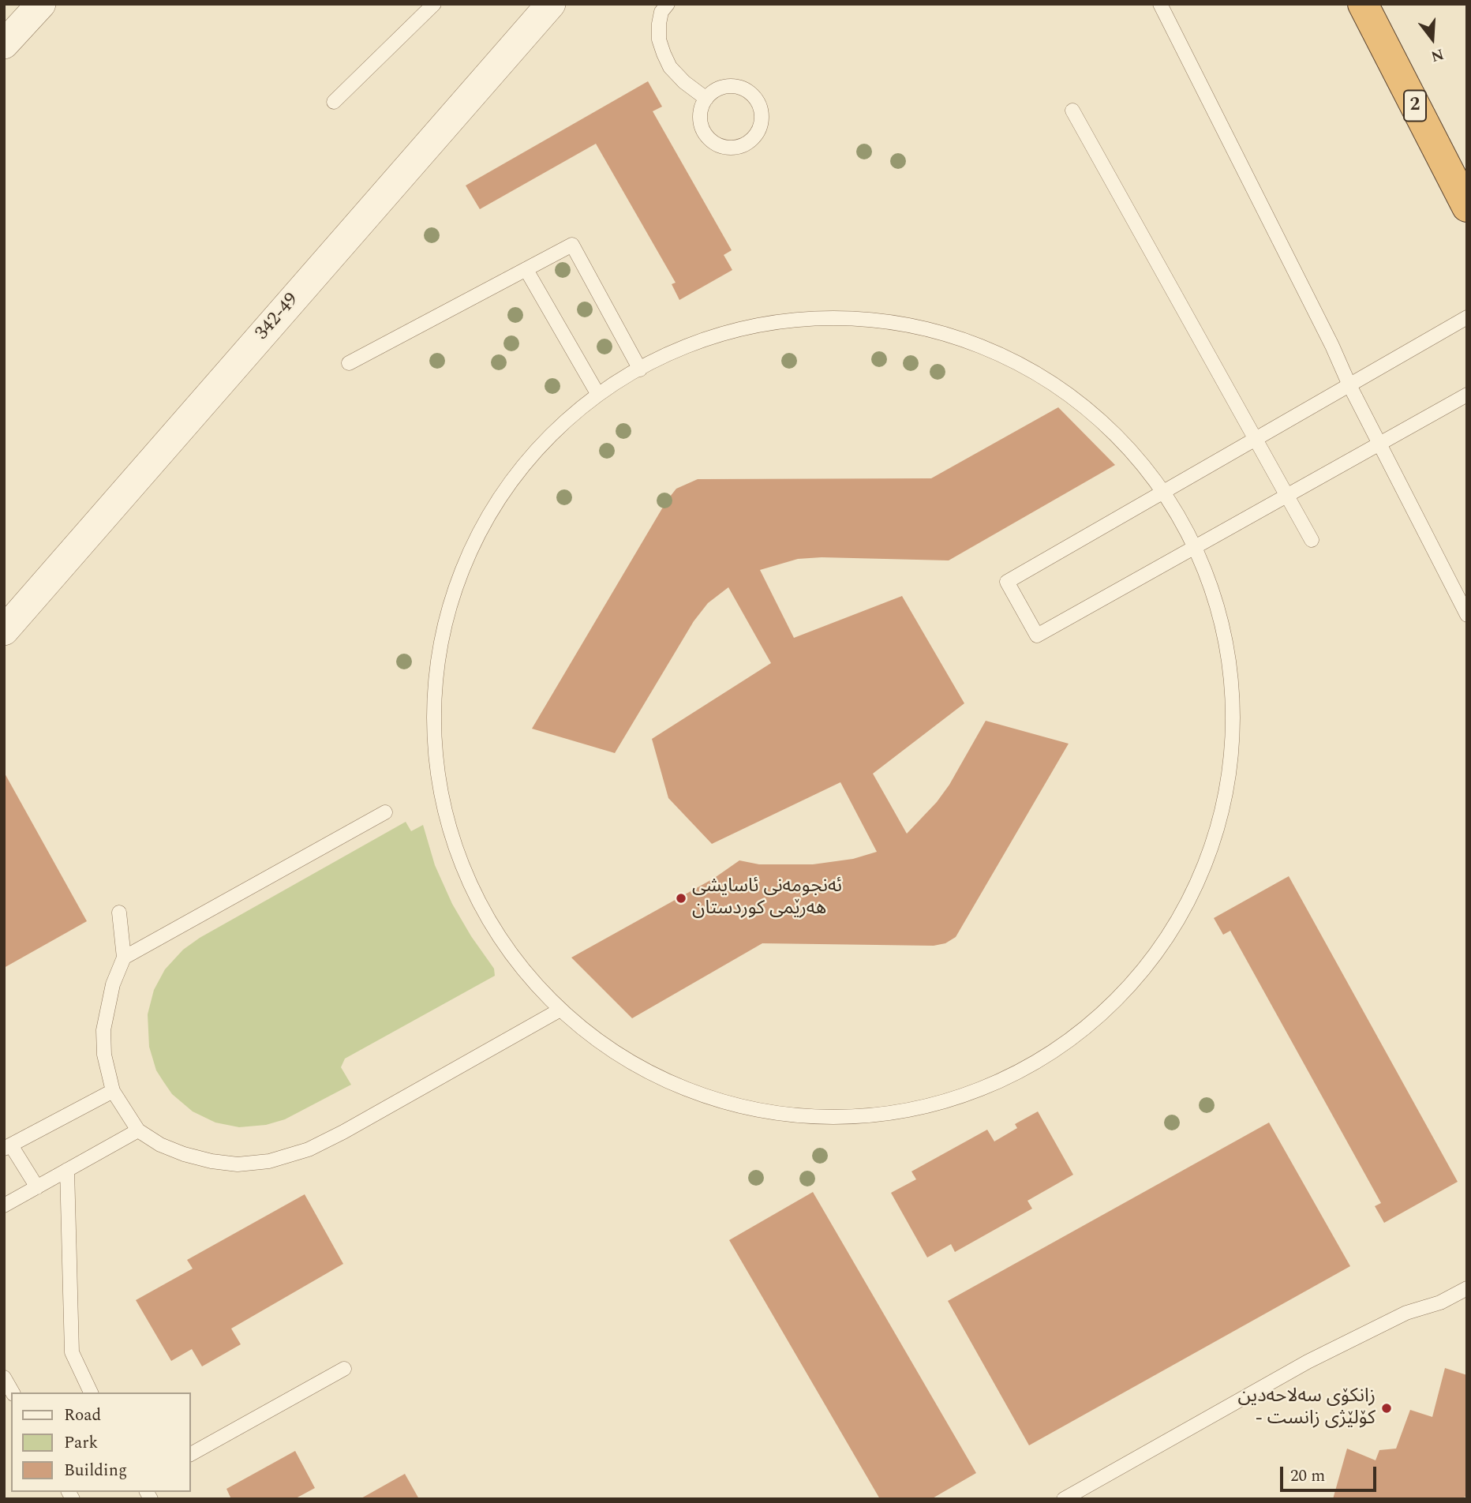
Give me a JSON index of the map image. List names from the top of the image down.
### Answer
{
  "streets": {
    "highway": ["2"],
    "street": ["342-49"]
  },
  "places": ["ئەنجومەنی ئاسایشی هەرێمی کوردستان", "زانکۆی سەلاحەدین - کۆلێژی زانست"],
  "legend": ["Road", "Park", "Building"],
  "scale_bar": "20 m",
  "north": "bottom"
}
